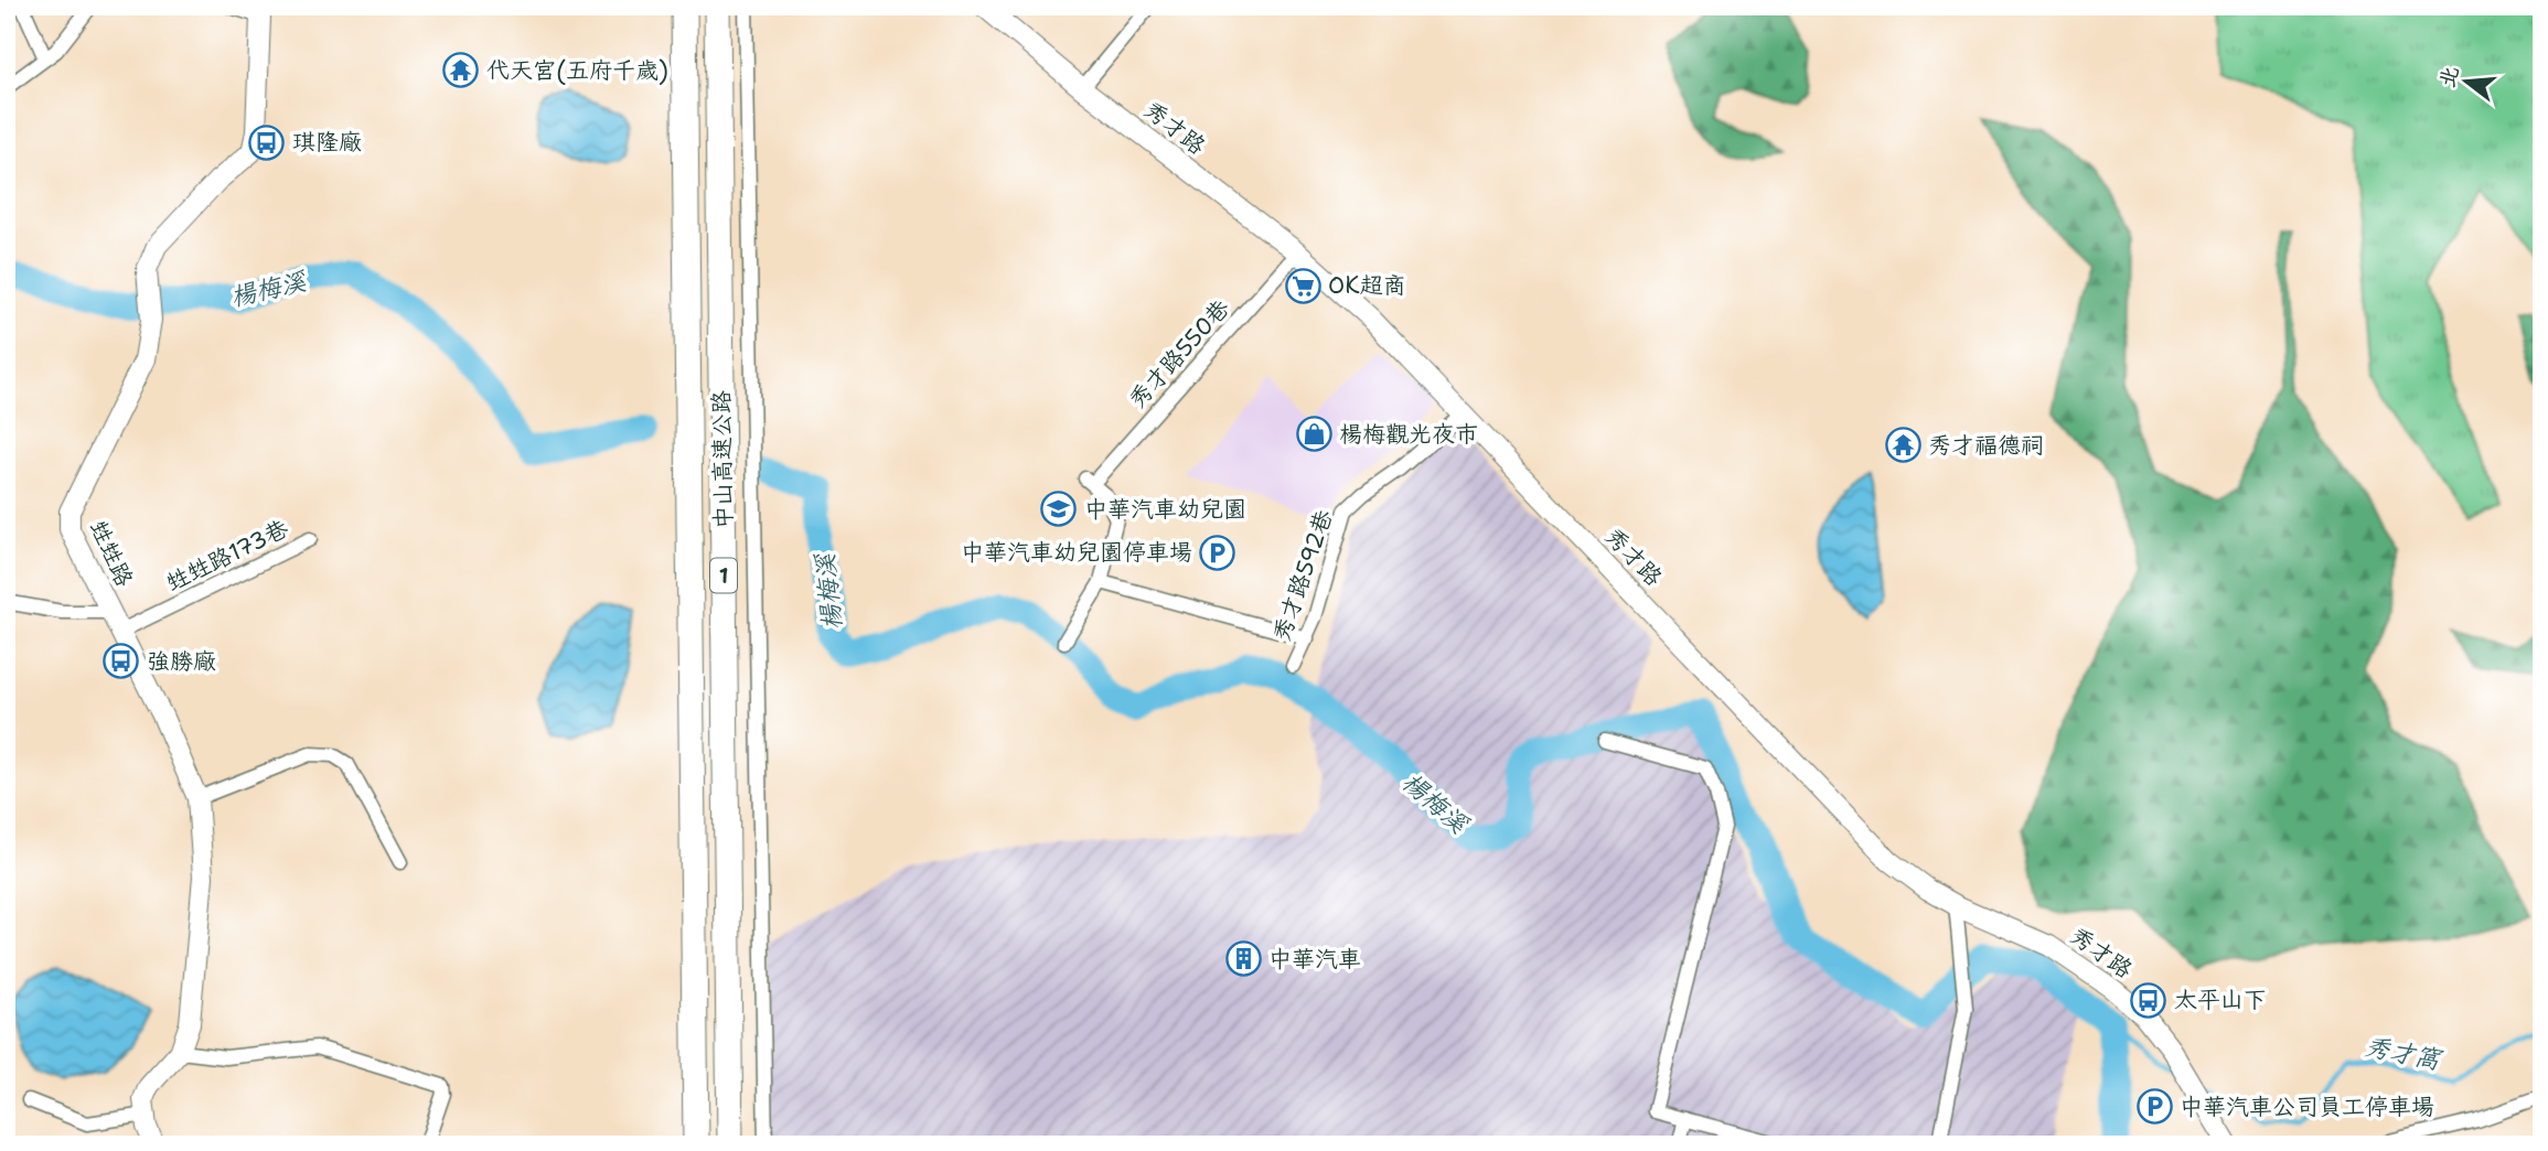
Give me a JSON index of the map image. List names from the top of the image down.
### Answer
{
  "streets": {
    "highway": ["中山高速公路", "1"],
    "main road": ["秀才路", "甡甡路"],
    "street": ["秀才路550巷", "甡甡路173巷", "秀才路592巷"]
  },
  "crossings": [
    ["秀才路", "秀才路550巷"],
    ["秀才路", "秀才路592巷"],
    ["甡甡路", "甡甡路173巷"]
  ],
  "water": ["楊梅溪", "秀才窩"],
  "places": {
    "temple": ["代天宮(五府千歲)", "秀才福德祠"],
    "bus stop": ["琪隆廠", "強勝廠", "太平山下"],
    "supermarket": ["OK超商"],
    "shop": ["楊梅觀光夜市"],
    "school or university": ["中華汽車幼兒園"],
    "parking": ["中華汽車幼兒園停車場", "中華汽車公司員工停車場"],
    "building": ["中華汽車"]
  },
  "north": "left"
}
